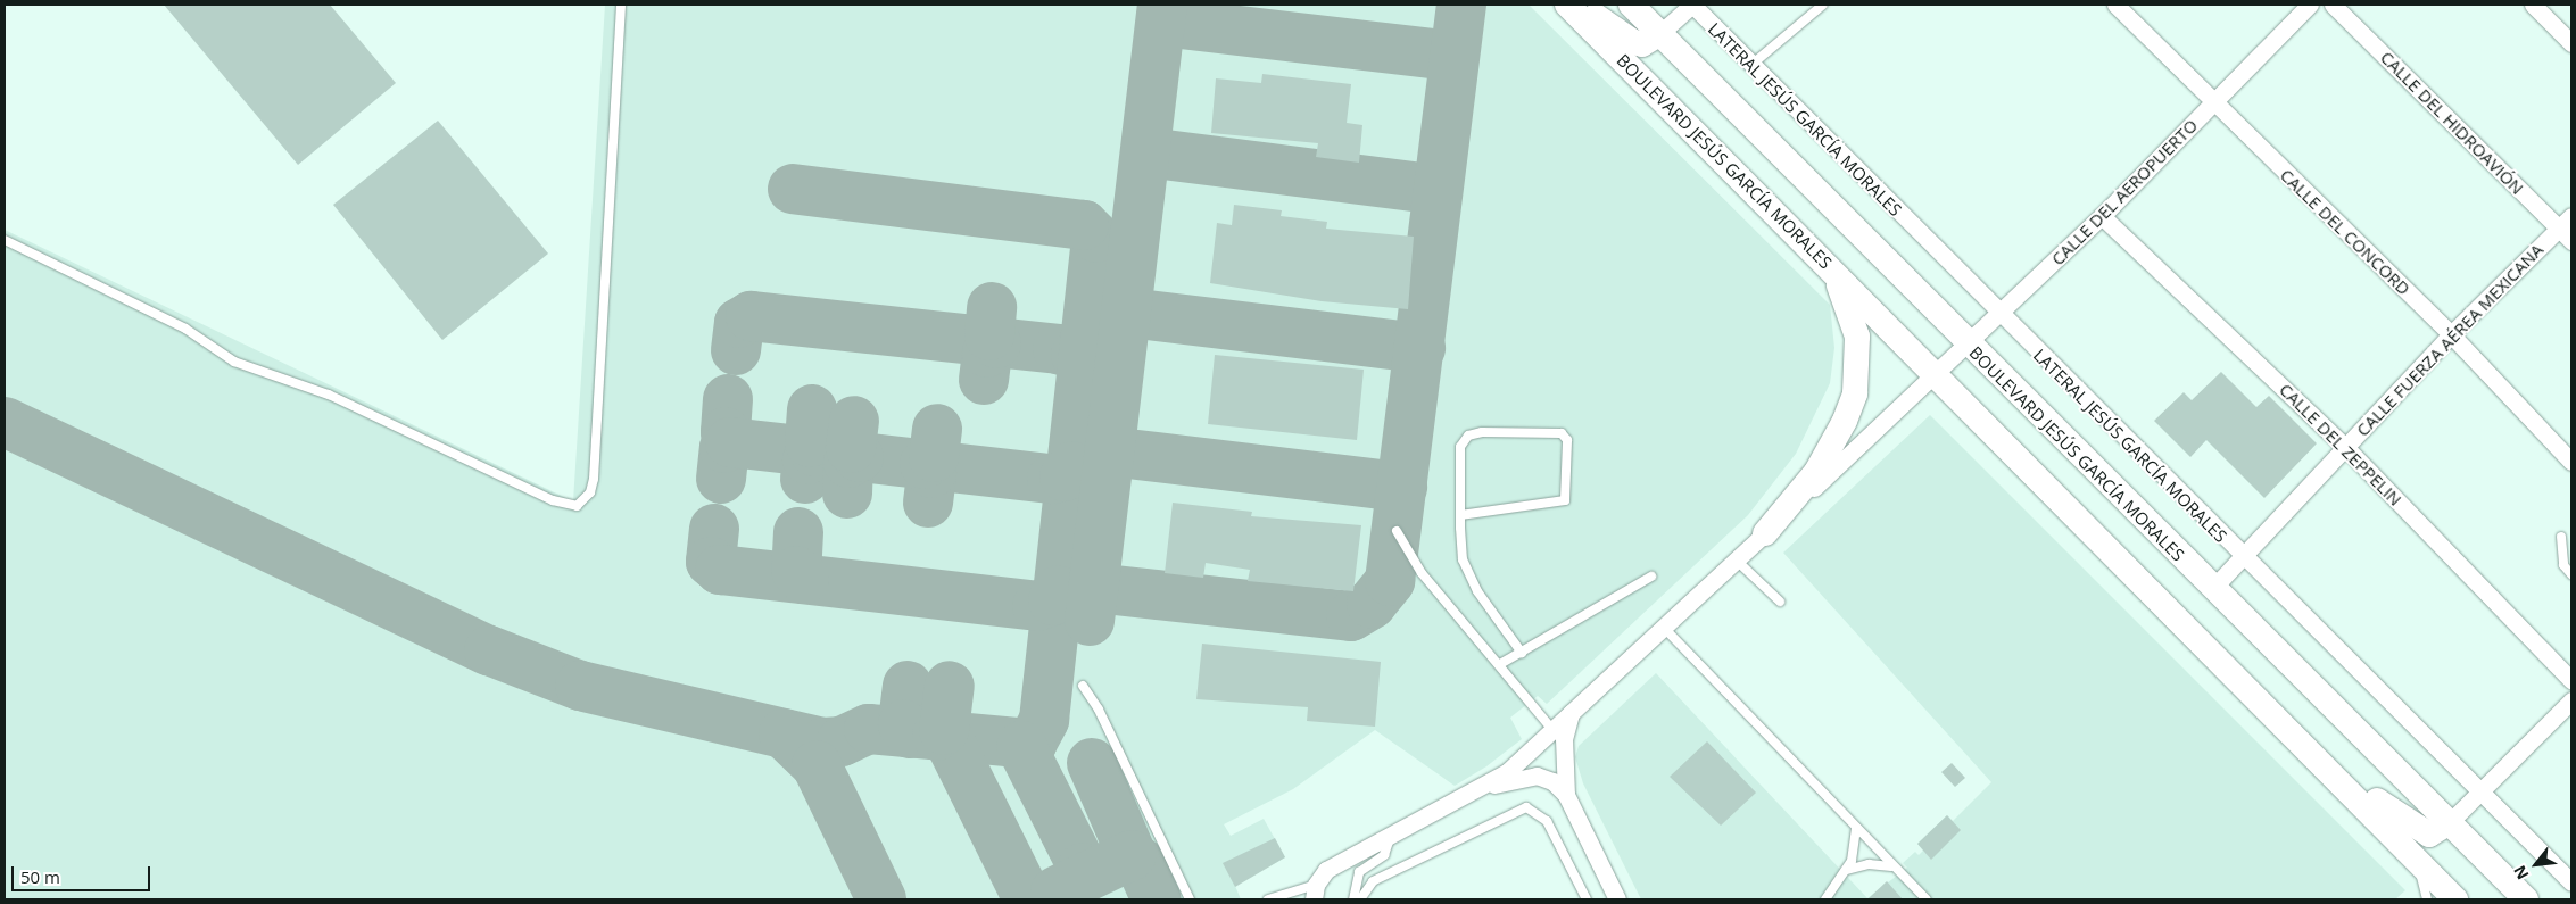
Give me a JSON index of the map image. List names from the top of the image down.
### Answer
{
  "streets": {
    "main road": ["BOULEVARD JESÚS GARCÍA MORALES"],
    "street": [
      "LATERAL JESÚS GARCÍA MORALES",
      "CALLE DEL HIDROAVIÓN",
      "CALLE DEL AEROPUERTO",
      "CALLE DEL CONCORD",
      "CALLE FUERZA AÉREA MEXICANA",
      "CALLE DEL ZEPPELIN"
    ]
  },
  "crossings": [
    ["LATERAL JESÚS GARCÍA MORALES", "CALLE DEL AEROPUERTO"],
    ["LATERAL JESÚS GARCÍA MORALES", "CALLE FUERZA AÉREA MEXICANA"],
    ["CALLE DEL HIDROAVIÓN", "CALLE FUERZA AÉREA MEXICANA"],
    ["BOULEVARD JESÚS GARCÍA MORALES", "CALLE DEL AEROPUERTO"],
    ["BOULEVARD JESÚS GARCÍA MORALES", "CALLE FUERZA AÉREA MEXICANA"],
    ["CALLE DEL AEROPUERTO", "CALLE DEL CONCORD"],
    ["CALLE DEL AEROPUERTO", "CALLE DEL ZEPPELIN"],
    ["CALLE DEL CONCORD", "CALLE FUERZA AÉREA MEXICANA"],
    ["CALLE FUERZA AÉREA MEXICANA", "CALLE DEL ZEPPELIN"]
  ],
  "scale_bar": "50 m",
  "north": "bottom left"
}
